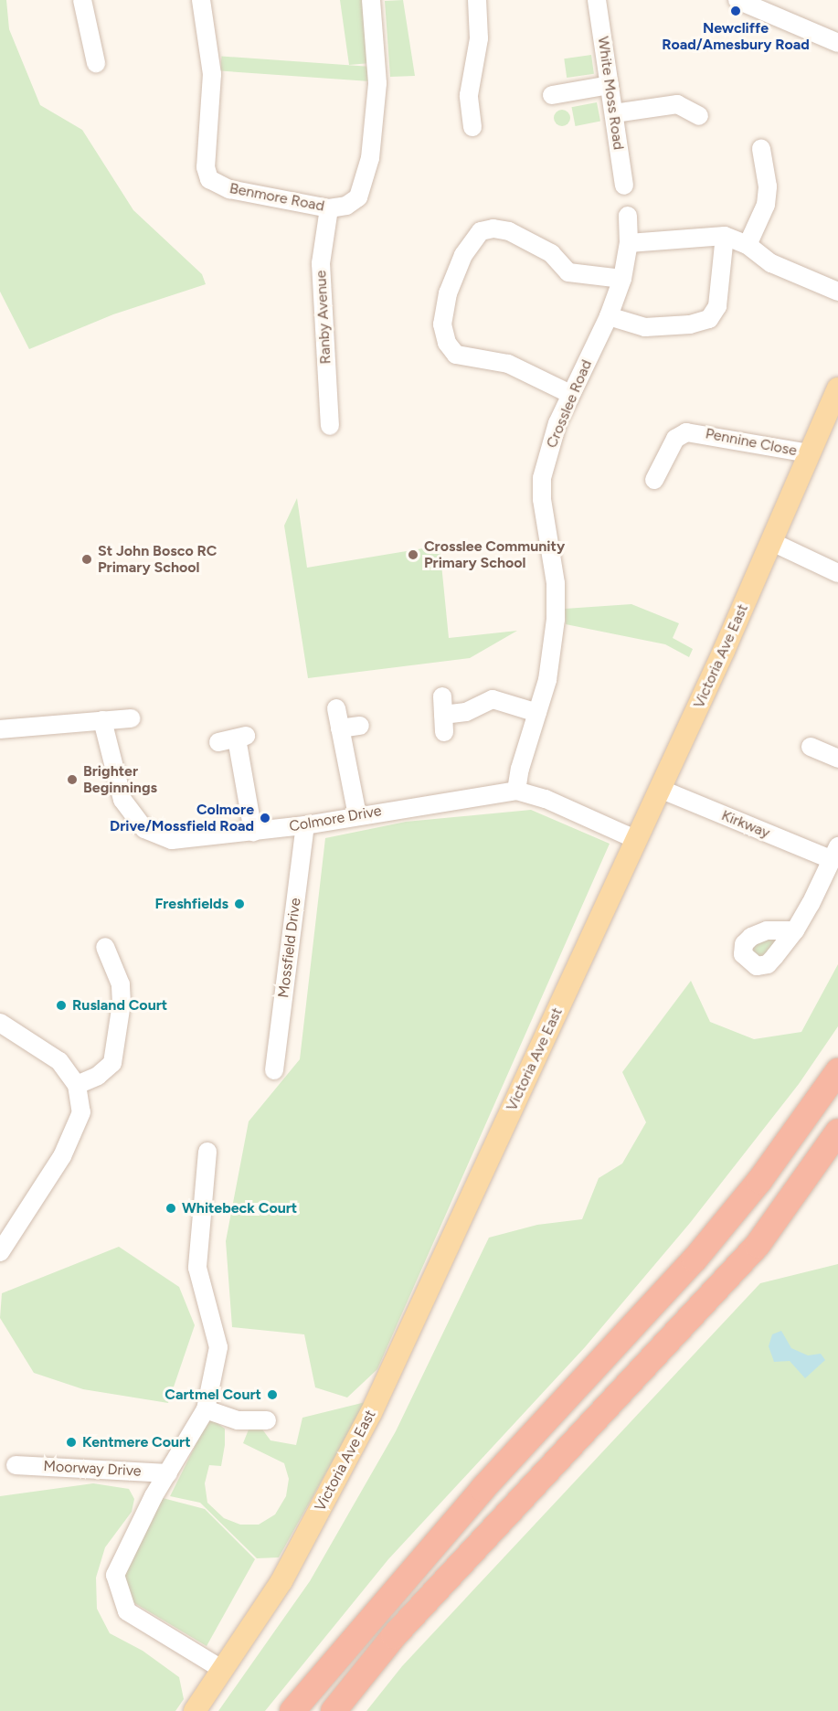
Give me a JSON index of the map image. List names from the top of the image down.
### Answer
{
  "streets": {
    "main road": ["Victoria Ave East"],
    "street": [
      "White Moss Road",
      "Benmore Road",
      "Ranby Avenue",
      "Crosslee Road",
      "Pennine Close",
      "Colmore Drive",
      "Kirkway",
      "Mossfield Drive",
      "Moorway Drive"
    ]
  },
  "crossings": [
    ["Benmore Road", "Ranby Avenue"],
    ["Crosslee Road", "Colmore Drive"],
    ["Pennine Close", "Victoria Ave East"],
    ["Victoria Ave East", "Colmore Drive"],
    ["Victoria Ave East", "Kirkway"],
    ["Victoria Ave East", "Moorway Drive"],
    ["Colmore Drive", "Mossfield Drive"]
  ],
  "places": [
    "Newcliffe Road/Amesbury Road",
    "Crosslee Community Primary School",
    "St John Bosco RC Primary School",
    "Brighter Beginnings",
    "Colmore Drive/Mossfield Road",
    "Freshfields",
    "Rusland Court",
    "Whitebeck Court",
    "Cartmel Court",
    "Kentmere Court"
  ]
}
